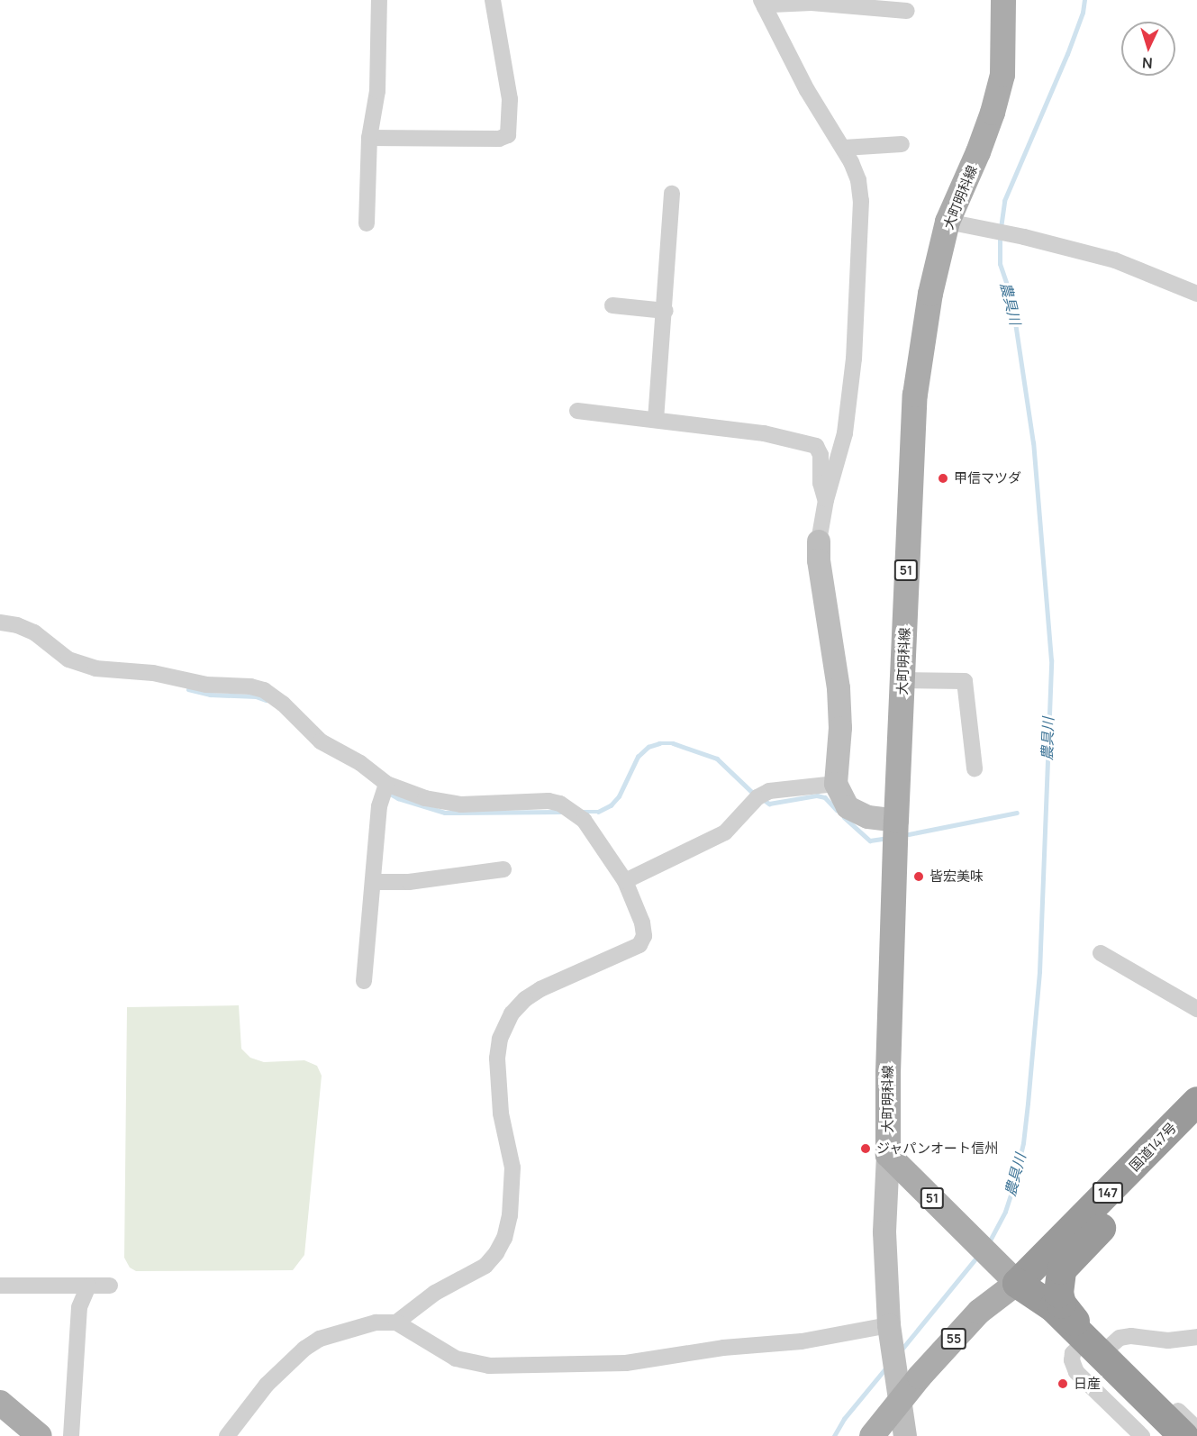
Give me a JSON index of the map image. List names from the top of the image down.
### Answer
{
  "streets": {
    "highway": ["国道147号", "147"],
    "main road": ["大町明科線", "51", "55"]
  },
  "crossings": [
    ["大町明科線", "51"],
    ["51", "国道147号"],
    ["51", "147"],
    ["51", "55"],
    ["国道147号", "147"],
    ["国道147号", "55"],
    ["147", "55"]
  ],
  "water": ["農具川"],
  "places": [
    "甲信マツダ",
    "皆宏美味",
    "ジャパンオート信州",
    "日産"
  ],
  "north": "bottom"
}
